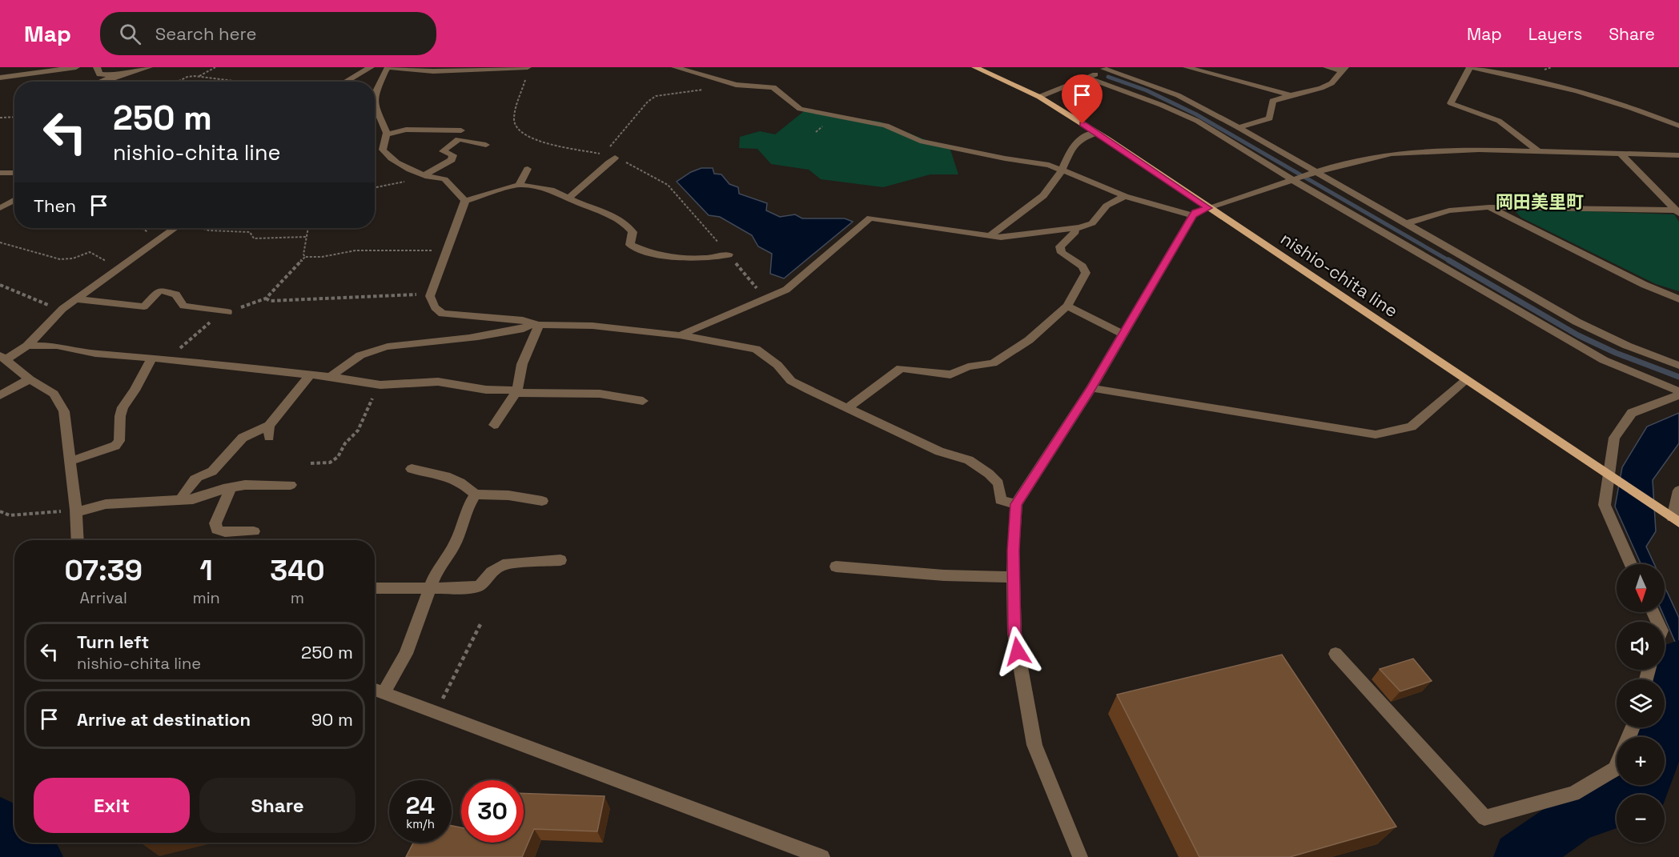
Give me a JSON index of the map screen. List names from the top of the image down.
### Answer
{
  "streets": {
    "main road": ["nishio-chita line"]
  },
  "districts": ["岡田美里町"],
  "north": "bottom",
  "page": {
    "header": "Map",
    "search": "Search here",
    "nav": ["Map", "Layers", "Share"],
    "turn": ["250 m", "nishio-chita line"],
    "then": "Then",
    "eta": [
      "07:39",
      "Arrival",
      "1",
      "min",
      "340",
      "m"
    ],
    "map_buttons": ["+", "−"],
    "list": [
      {
        "name": "Turn left",
        "note": "nishio-chita line",
        "value": "250 m"
      },
      {
        "name": "Arrive at destination",
        "value": "90 m"
      }
    ],
    "buttons": ["Exit", "Share"],
    "speed": "24 km/h",
    "limit": "30"
  }
}
